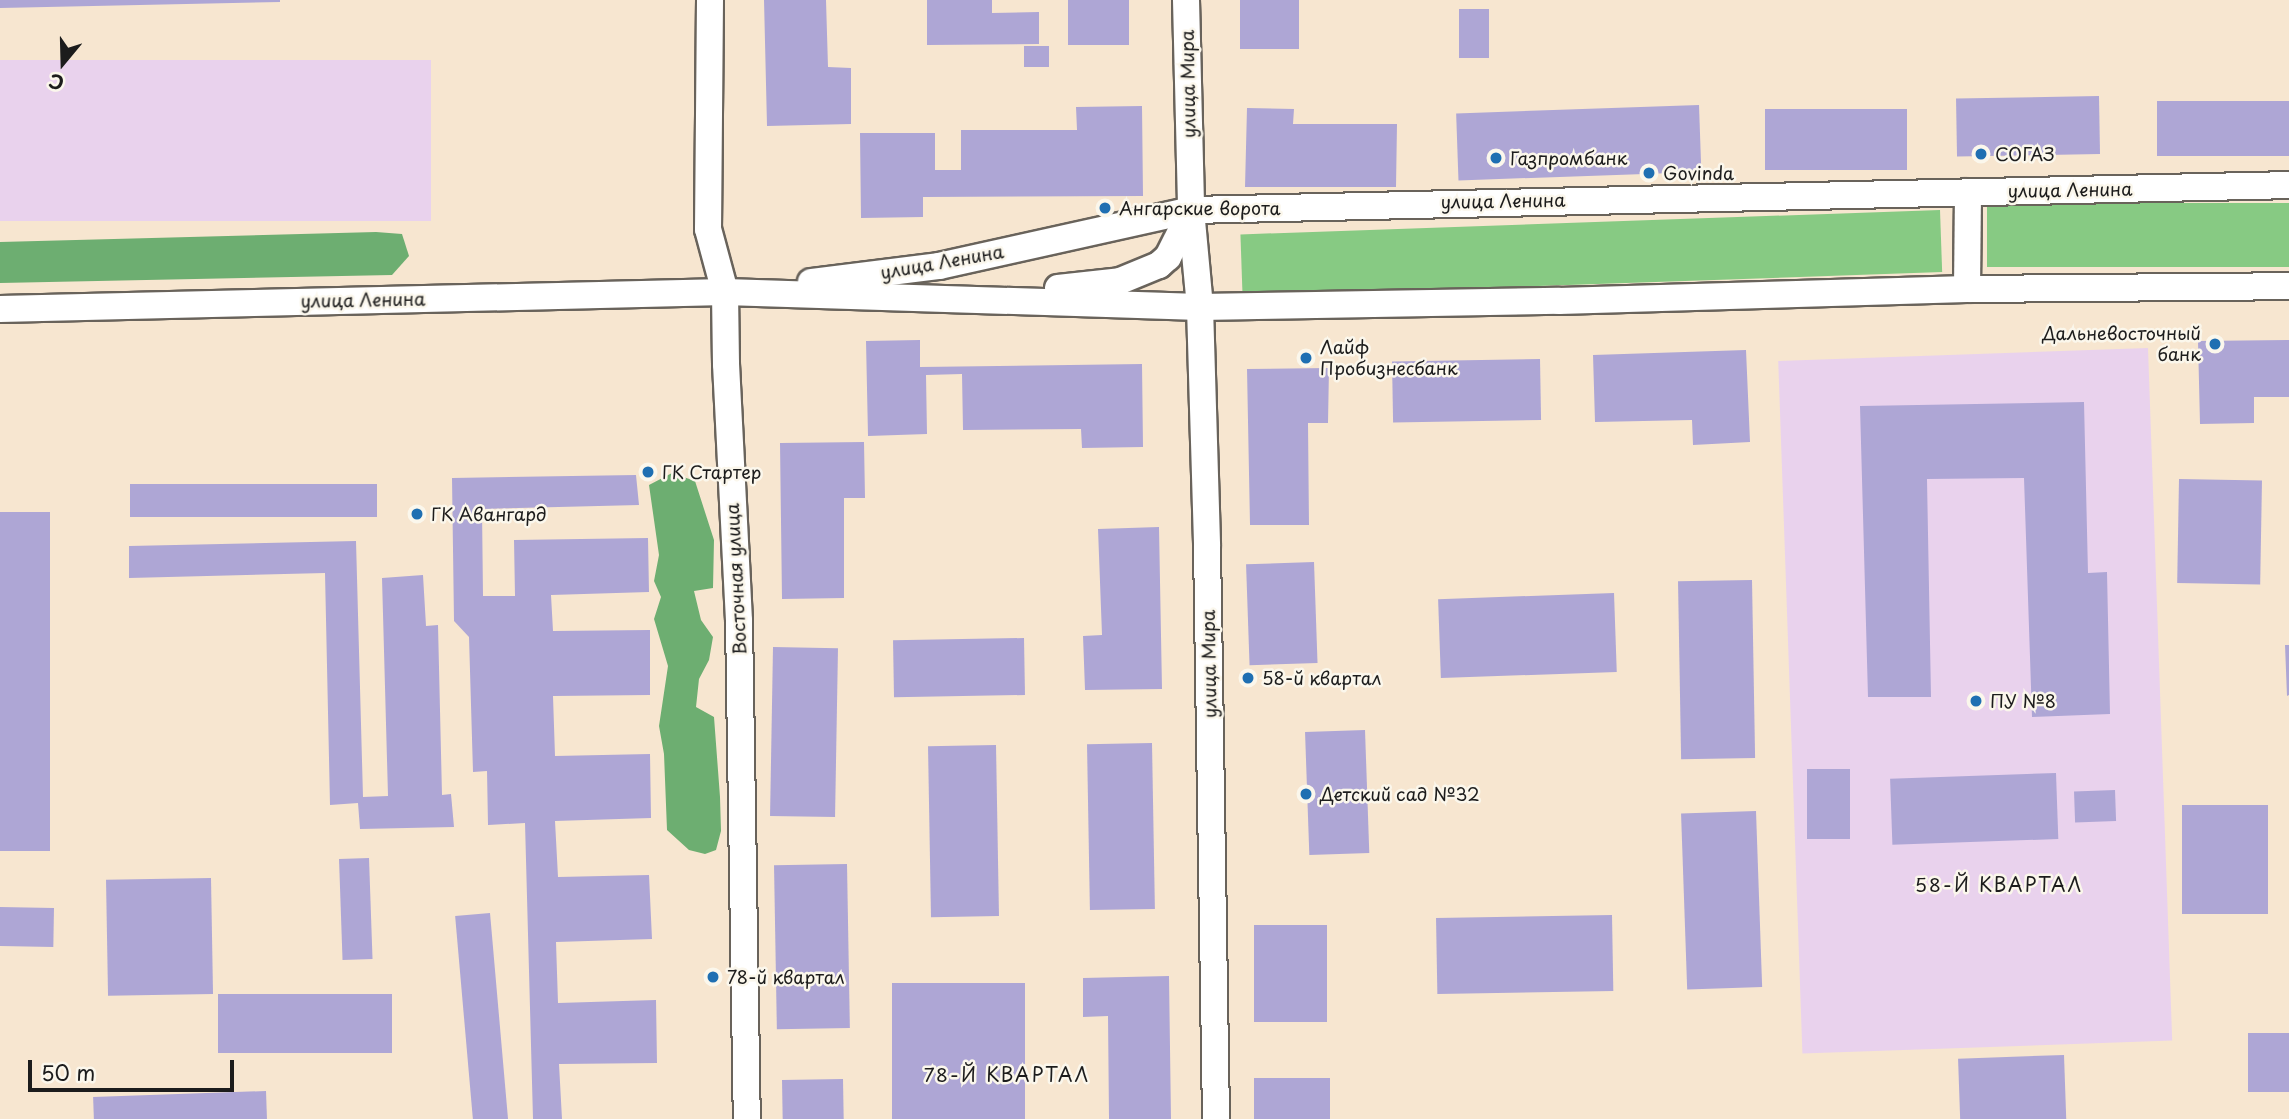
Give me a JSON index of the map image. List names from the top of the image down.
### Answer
{
  "streets": {
    "street": ["улица Мира", "улица Ленина", "Восточная улица"]
  },
  "crossings": [
    ["улица Мира", "улица Ленина"],
    ["улица Ленина", "Восточная улица"]
  ],
  "districts": ["58-Й КВАРТАЛ", "78-Й КВАРТАЛ"],
  "places": [
    "СОГАЗ",
    "Газпромбанк",
    "Govinda",
    "Ангарские ворота",
    "Дальневосточный банк",
    "Лайф Пробизнесбанк",
    "ГК Стартер",
    "ГК Авангард",
    "58-й квартал",
    "ПУ №8",
    "Детский сад №32",
    "78-й квартал"
  ],
  "scale_bar": "50 m",
  "north": "bottom"
}
